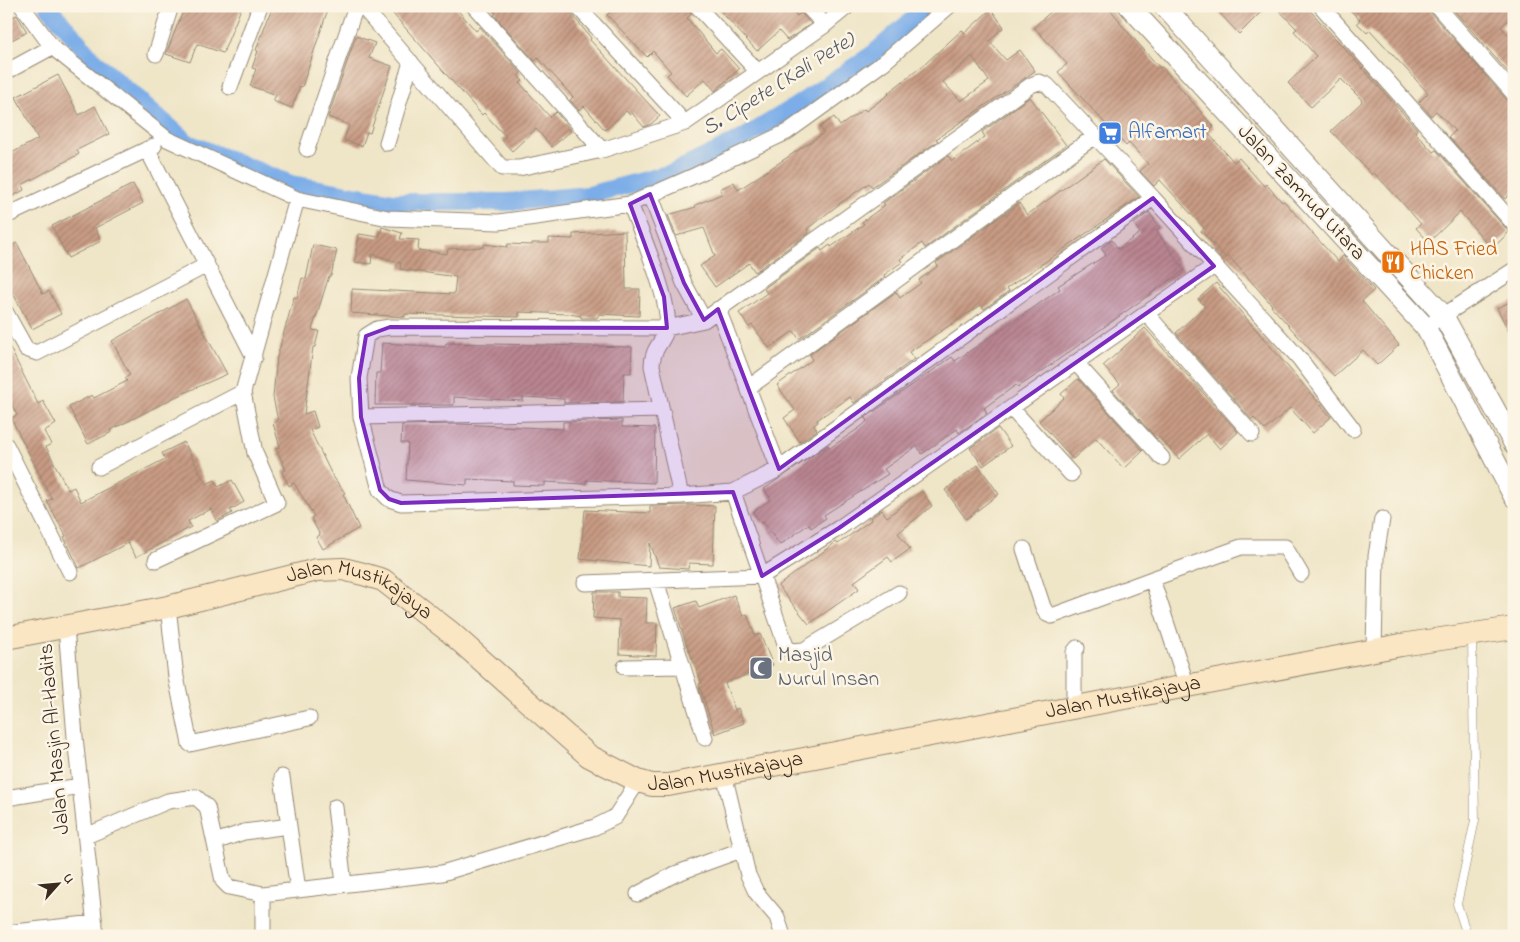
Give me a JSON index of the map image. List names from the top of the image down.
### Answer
{
  "streets": {
    "main road": ["Jalan Mustikajaya"],
    "street": ["Jalan Zamrud Utara", "Jalan Masjin Al-Hadits"]
  },
  "crossings": [
    ["Jalan Mustikajaya", "Jalan Masjin Al-Hadits"]
  ],
  "water": ["S. Cipete (Kali Pete)"],
  "places": {
    "supermarket": ["Alfamart"],
    "restaurant": ["HAS Fried Chicken"],
    "mosque": ["Masjid Nurul Insan"]
  },
  "north": "top right"
}
